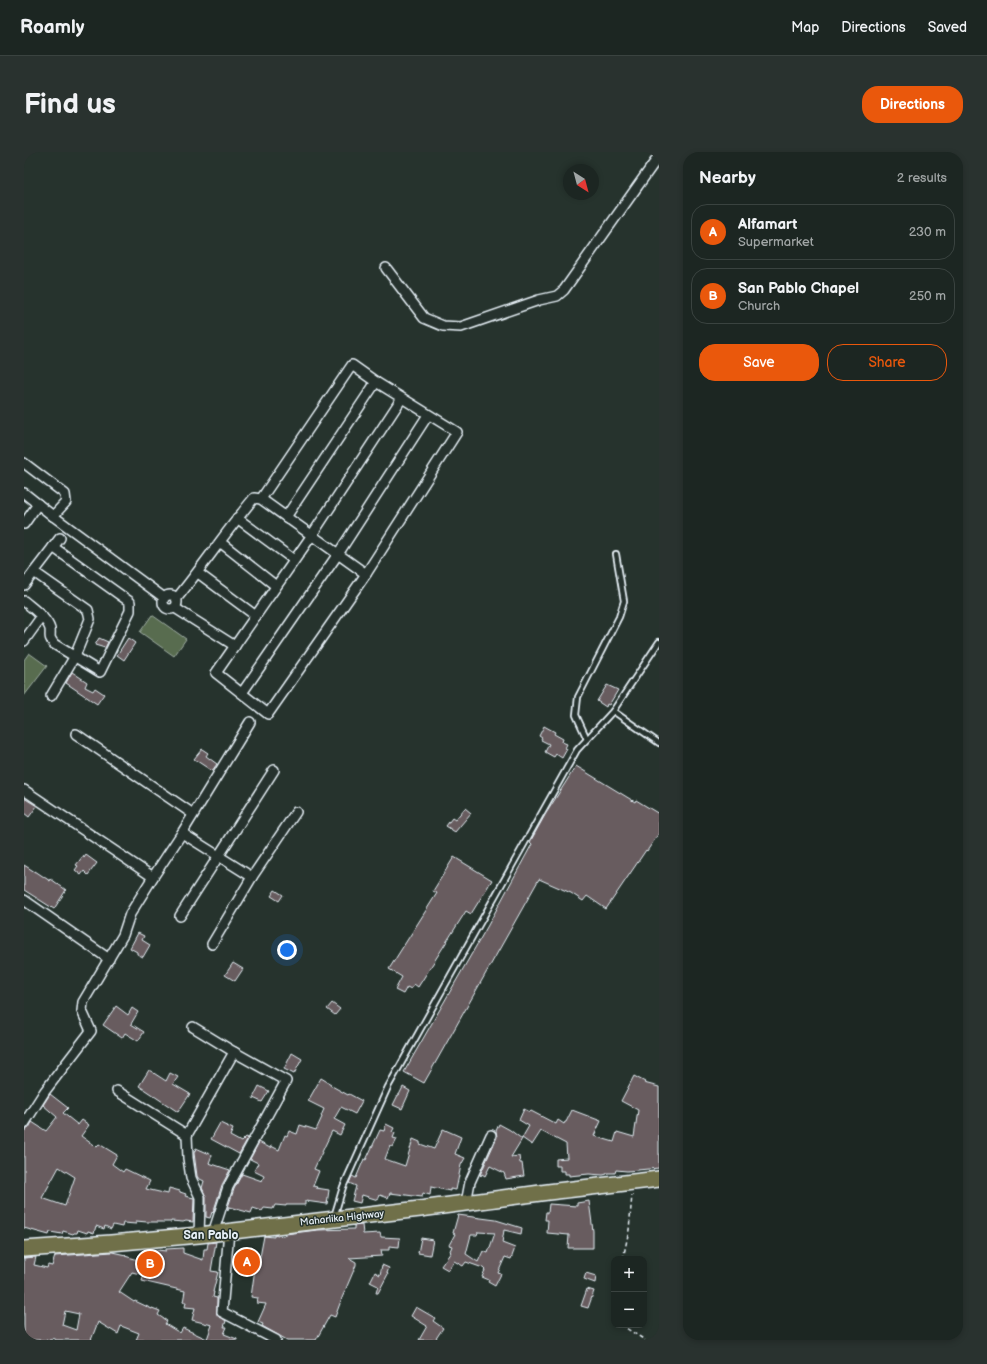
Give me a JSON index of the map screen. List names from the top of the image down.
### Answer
{
  "streets": {
    "highway": ["Maharlika Highway"]
  },
  "districts": ["San Pablo"],
  "north": "bottom right",
  "page": {
    "header": "Roamly",
    "nav": ["Map", "Directions", "Saved"],
    "buttons": [
      "Directions",
      ["Save", "Share"]
    ],
    "title": "Find us",
    "heading": ["Nearby", "2 results"],
    "list": [
      {
        "mark": "A",
        "name": "Alfamart",
        "note": "Supermarket",
        "value": "230 m"
      },
      {
        "mark": "B",
        "name": "San Pablo Chapel",
        "note": "Church",
        "value": "250 m"
      }
    ],
    "pins": ["A", "B"],
    "map_buttons": ["+", "−"]
  }
}
